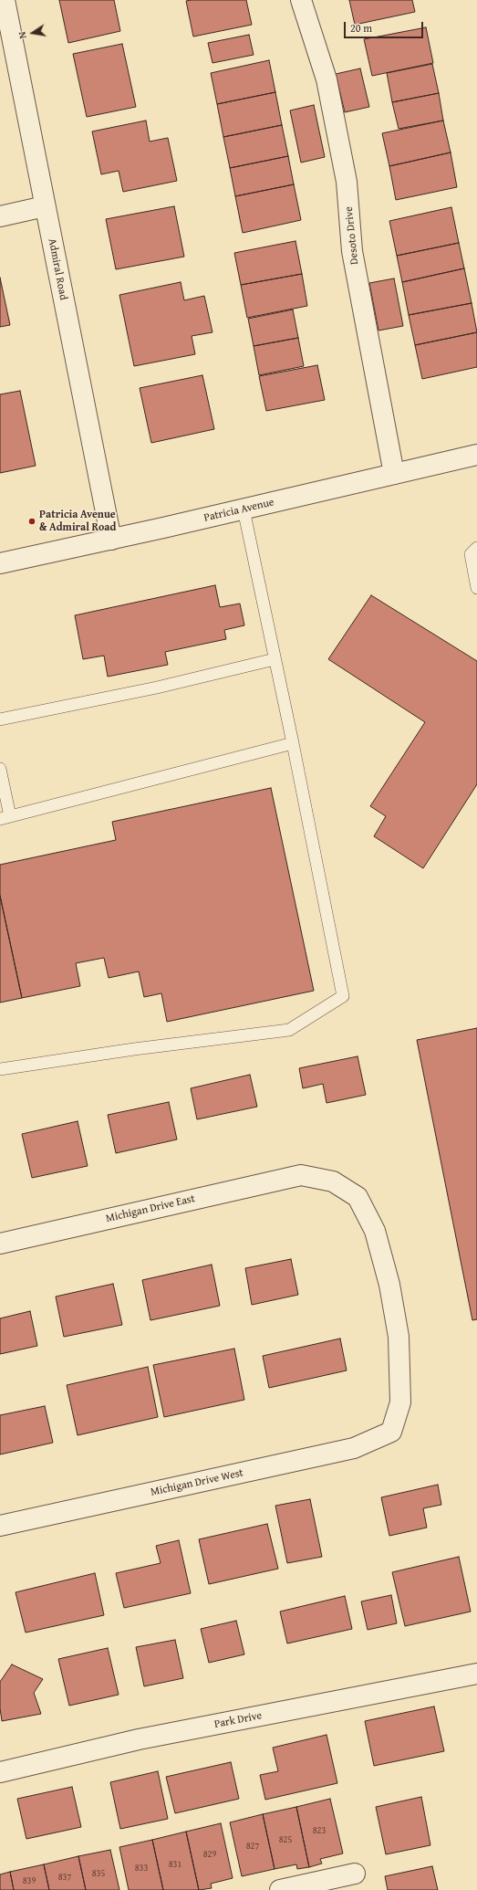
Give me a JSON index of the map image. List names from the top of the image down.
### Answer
{
  "streets": {
    "street": [
      "Desoto Drive",
      "Admiral Road",
      "Patricia Avenue",
      "Michigan Drive East",
      "Michigan Drive West",
      "Park Drive"
    ]
  },
  "crossings": [
    ["Desoto Drive", "Patricia Avenue"],
    ["Admiral Road", "Patricia Avenue"],
    ["Michigan Drive East", "Michigan Drive West"]
  ],
  "places": ["Patricia Avenue & Admiral Road"],
  "house_numbers": [
    "823",
    "825",
    "827",
    "829",
    "831",
    "833",
    "835",
    "837",
    "839"
  ],
  "scale_bar": "20 m",
  "north": "left"
}
